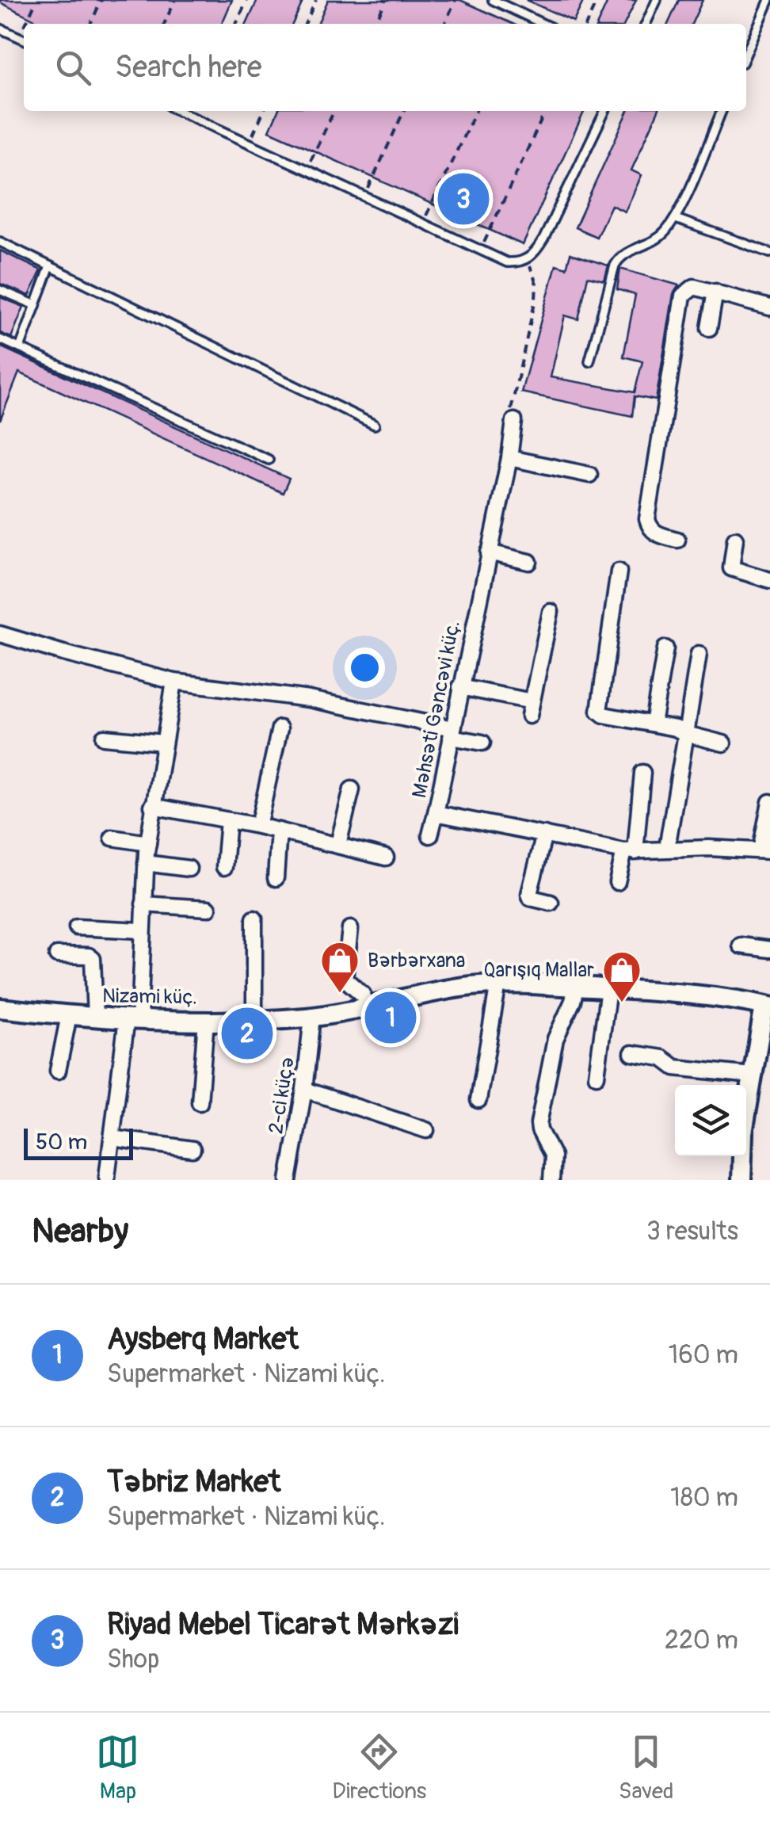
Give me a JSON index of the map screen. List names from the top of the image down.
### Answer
{
  "streets": {
    "street": ["Məhsəti Gəncəvi küç.", "Nizami küç.", "2-ci küçə"]
  },
  "crossings": [
    ["Nizami küç.", "2-ci küçə"]
  ],
  "places": {
    "shop": ["Bərbərxana", "Qarışıq Mallar"]
  },
  "scale_bar": "50 m",
  "page": {
    "search": "Search here",
    "pins": ["3", "1", "2"],
    "scale": "50 m",
    "heading": ["Nearby", "3 results"],
    "list": [
      {
        "mark": "1",
        "name": "Aysberq Market",
        "note": "Supermarket · Nizami küç.",
        "value": "160 m"
      },
      {
        "mark": "2",
        "name": "Təbriz Market",
        "note": "Supermarket · Nizami küç.",
        "value": "180 m"
      },
      {
        "mark": "3",
        "name": "Riyad Mebel Ticarət Mərkəzi",
        "note": "Shop",
        "value": "220 m"
      }
    ],
    "nav": ["Map", "Directions", "Saved"]
  }
}
